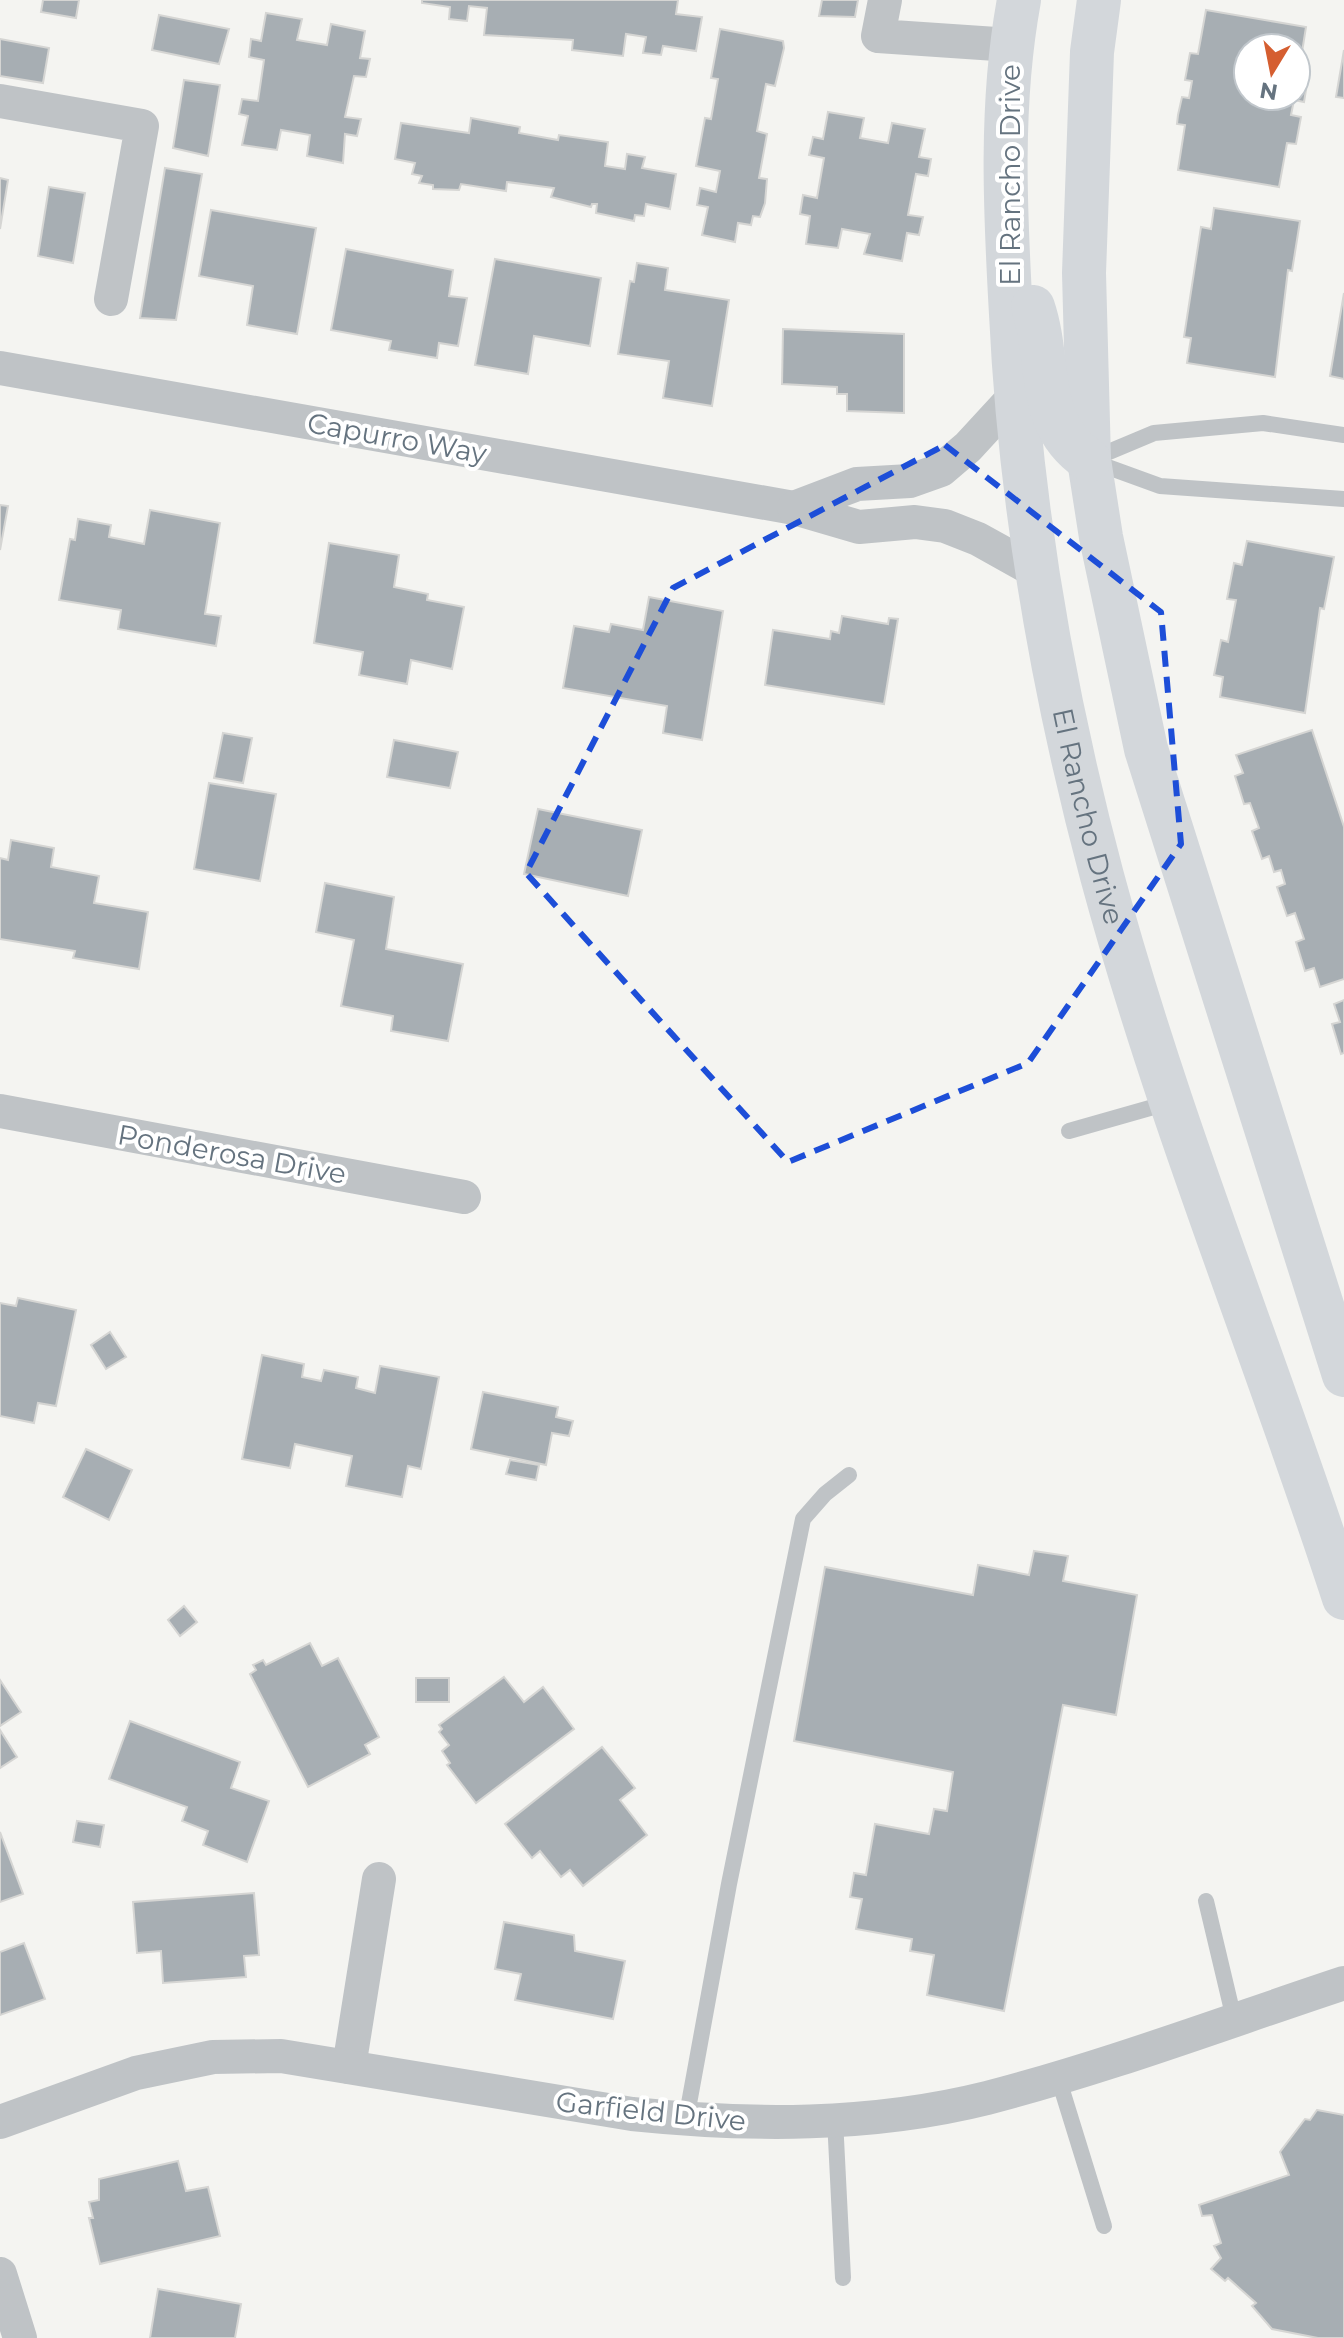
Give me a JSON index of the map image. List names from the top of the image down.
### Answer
{
  "streets": {
    "main road": ["El Rancho Drive"],
    "street": ["Capurro Way", "Ponderosa Drive", "Garfield Drive"]
  },
  "crossings": [
    ["El Rancho Drive", "Capurro Way"]
  ],
  "north": "bottom"
}
